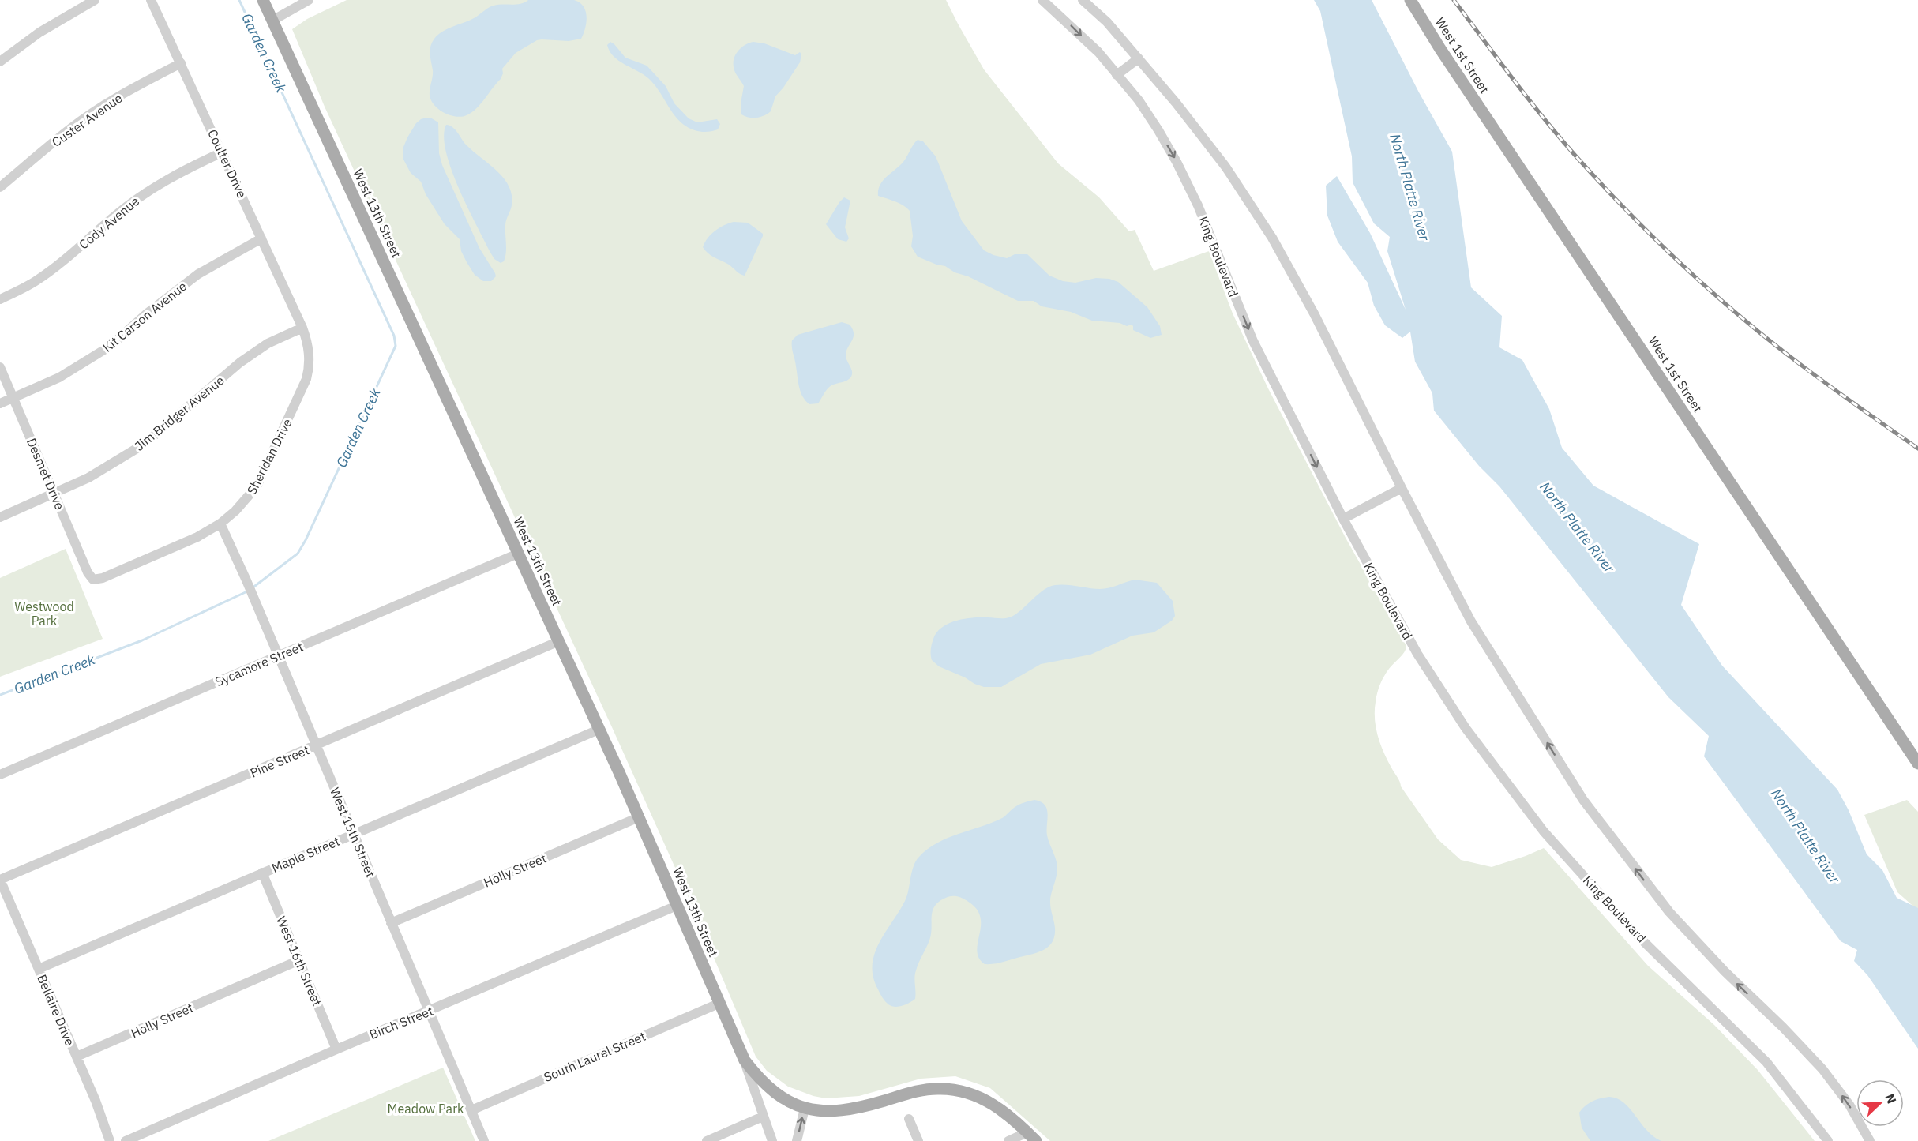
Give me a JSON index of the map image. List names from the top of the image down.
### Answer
{
  "streets": {
    "main road": ["West 1st Street", "West 13th Street"],
    "street": [
      "Custer Avenue",
      "Coulter Drive",
      "Cody Avenue",
      "King Boulevard",
      "Kit Carson Avenue",
      "Jim Bridger Avenue",
      "Sheridan Drive",
      "Desmet Drive",
      "Sycamore Street",
      "Pine Street",
      "West 15th Street",
      "Maple Street",
      "Holly Street",
      "West 16th Street",
      "Bellaire Drive",
      "Birch Street",
      "South Laurel Street"
    ]
  },
  "crossings": [
    ["Custer Avenue", "Coulter Drive"],
    ["Coulter Drive", "Cody Avenue"],
    ["Coulter Drive", "Kit Carson Avenue"],
    ["Coulter Drive", "Jim Bridger Avenue"],
    ["Coulter Drive", "Sheridan Drive"],
    ["West 13th Street", "Sycamore Street"],
    ["West 13th Street", "Pine Street"],
    ["West 13th Street", "Maple Street"],
    ["West 13th Street", "Holly Street"],
    ["West 13th Street", "Birch Street"],
    ["West 13th Street", "South Laurel Street"],
    ["Kit Carson Avenue", "Desmet Drive"],
    ["Jim Bridger Avenue", "Sheridan Drive"],
    ["Jim Bridger Avenue", "Desmet Drive"],
    ["Sheridan Drive", "Desmet Drive"],
    ["Sheridan Drive", "West 15th Street"],
    ["Sycamore Street", "West 15th Street"],
    ["Pine Street", "West 15th Street"],
    ["Pine Street", "Bellaire Drive"],
    ["West 15th Street", "Maple Street"],
    ["West 15th Street", "Holly Street"],
    ["West 15th Street", "Birch Street"],
    ["West 15th Street", "South Laurel Street"],
    ["Maple Street", "West 16th Street"],
    ["Maple Street", "Bellaire Drive"],
    ["Holly Street", "West 16th Street"],
    ["Holly Street", "Bellaire Drive"],
    ["West 16th Street", "Birch Street"]
  ],
  "water": ["Garden Creek", "North Platte River"],
  "parks": ["Westwood Park", "Meadow Park"],
  "north": "top right"
}
